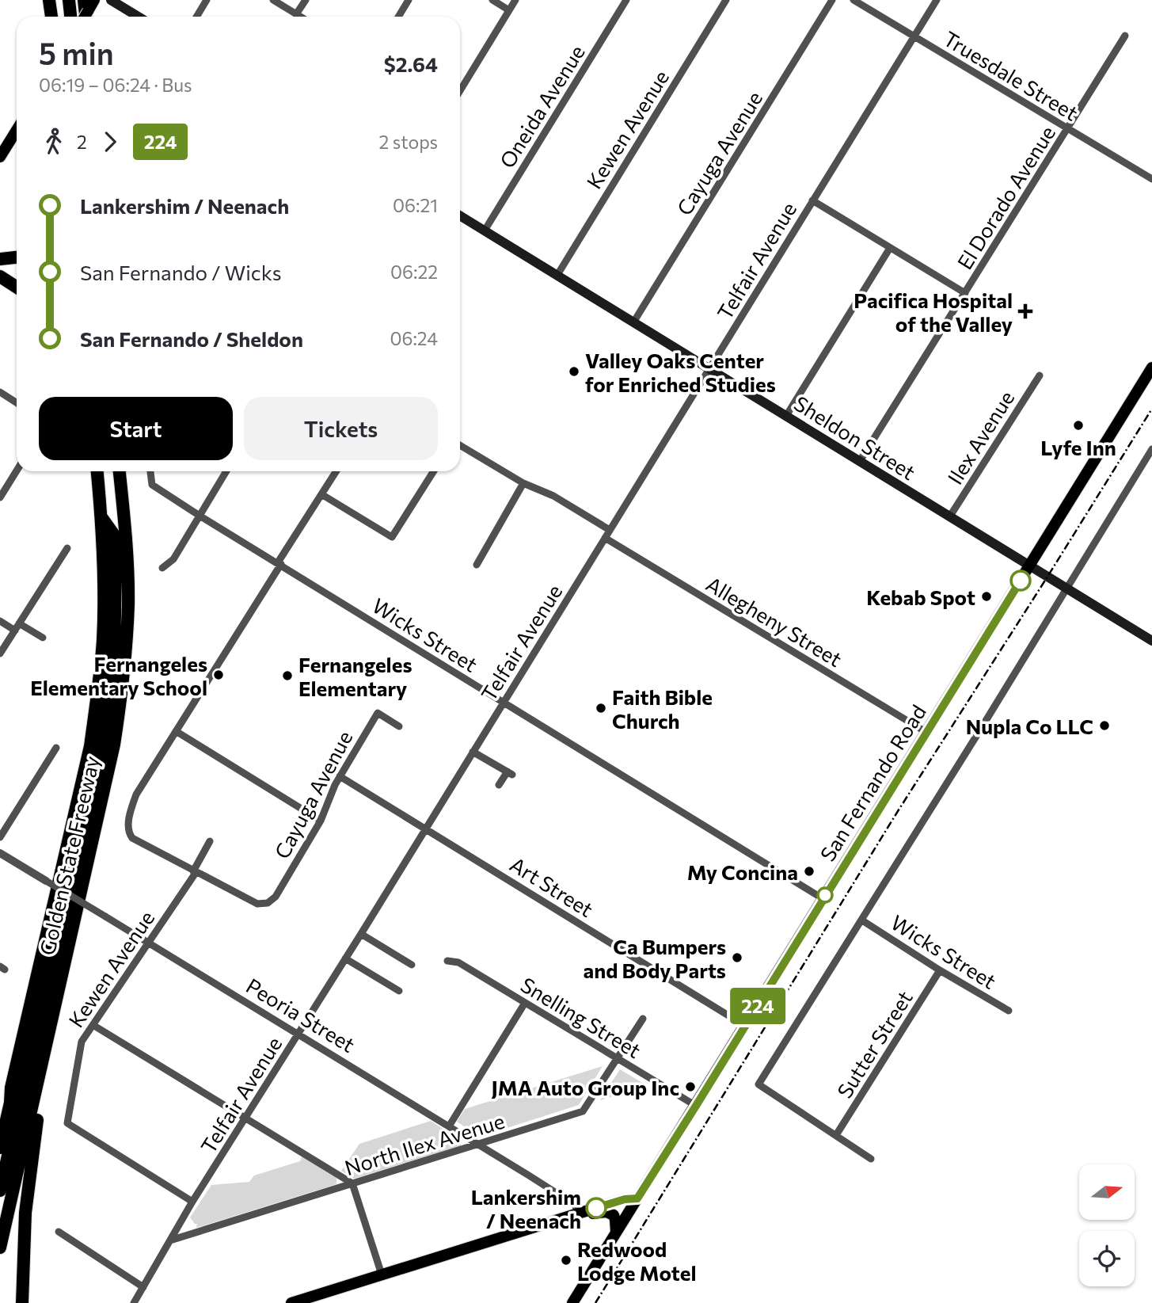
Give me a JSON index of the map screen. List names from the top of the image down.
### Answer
{
  "streets": {
    "highway": ["Golden State Freeway"],
    "main road": ["Sheldon Street", "San Fernando Road"],
    "street": [
      "Truesdale Street",
      "Oneida Avenue",
      "Kewen Avenue",
      "Cayuga Avenue",
      "El Dorado Avenue",
      "Telfair Avenue",
      "Ilex Avenue",
      "Allegheny Street",
      "Wicks Street",
      "Art Street",
      "Peoria Street",
      "Snelling Street",
      "Sutter Street",
      "North Ilex Avenue"
    ]
  },
  "crossings": [
    ["Truesdale Street", "El Dorado Avenue"],
    ["Truesdale Street", "Telfair Avenue"],
    ["Oneida Avenue", "Sheldon Street"],
    ["Kewen Avenue", "Cayuga Avenue"],
    ["Kewen Avenue", "Telfair Avenue"],
    ["Kewen Avenue", "Sheldon Street"],
    ["Kewen Avenue", "Peoria Street"],
    ["Cayuga Avenue", "Sheldon Street"],
    ["Cayuga Avenue", "Art Street"],
    ["El Dorado Avenue", "Sheldon Street"],
    ["Telfair Avenue", "Sheldon Street"],
    ["Telfair Avenue", "Allegheny Street"],
    ["Telfair Avenue", "Wicks Street"],
    ["Telfair Avenue", "Art Street"],
    ["Telfair Avenue", "Peoria Street"],
    ["Telfair Avenue", "North Ilex Avenue"],
    ["Sheldon Street", "Ilex Avenue"],
    ["Sheldon Street", "San Fernando Road"],
    ["Allegheny Street", "San Fernando Road"],
    ["Wicks Street", "San Fernando Road"],
    ["Wicks Street", "Sutter Street"],
    ["San Fernando Road", "Art Street"],
    ["San Fernando Road", "Snelling Street"],
    ["Peoria Street", "North Ilex Avenue"],
    ["Snelling Street", "North Ilex Avenue"]
  ],
  "places": {
    "health": ["Pacifica Hospital of the Valley"],
    "other": [
      "Valley Oaks Center for Enriched Studies",
      "Lyfe Inn",
      "Kebab Spot",
      "Fernangeles Elementary School",
      "Fernangeles Elementary",
      "Faith Bible Church",
      "Nupla Co LLC",
      "My Concina",
      "Ca Bumpers and Body Parts",
      "JMA Auto Group Inc",
      "Lankershim / Neenach",
      "Redwood Lodge Motel"
    ]
  },
  "lines": ["bus line 224"],
  "north": "right",
  "page": {
    "on_map": "224",
    "heading": ["5 min", "06:19 – 06:24 · Bus", "$2.64"],
    "legs": ["2", "224", "2 stops"],
    "list": [
      {
        "name": "Lankershim / Neenach",
        "value": "06:21"
      },
      {
        "name": "San Fernando / Wicks",
        "value": "06:22"
      },
      {
        "name": "San Fernando / Sheldon",
        "value": "06:24"
      }
    ],
    "buttons": ["Start", "Tickets"]
  }
}
